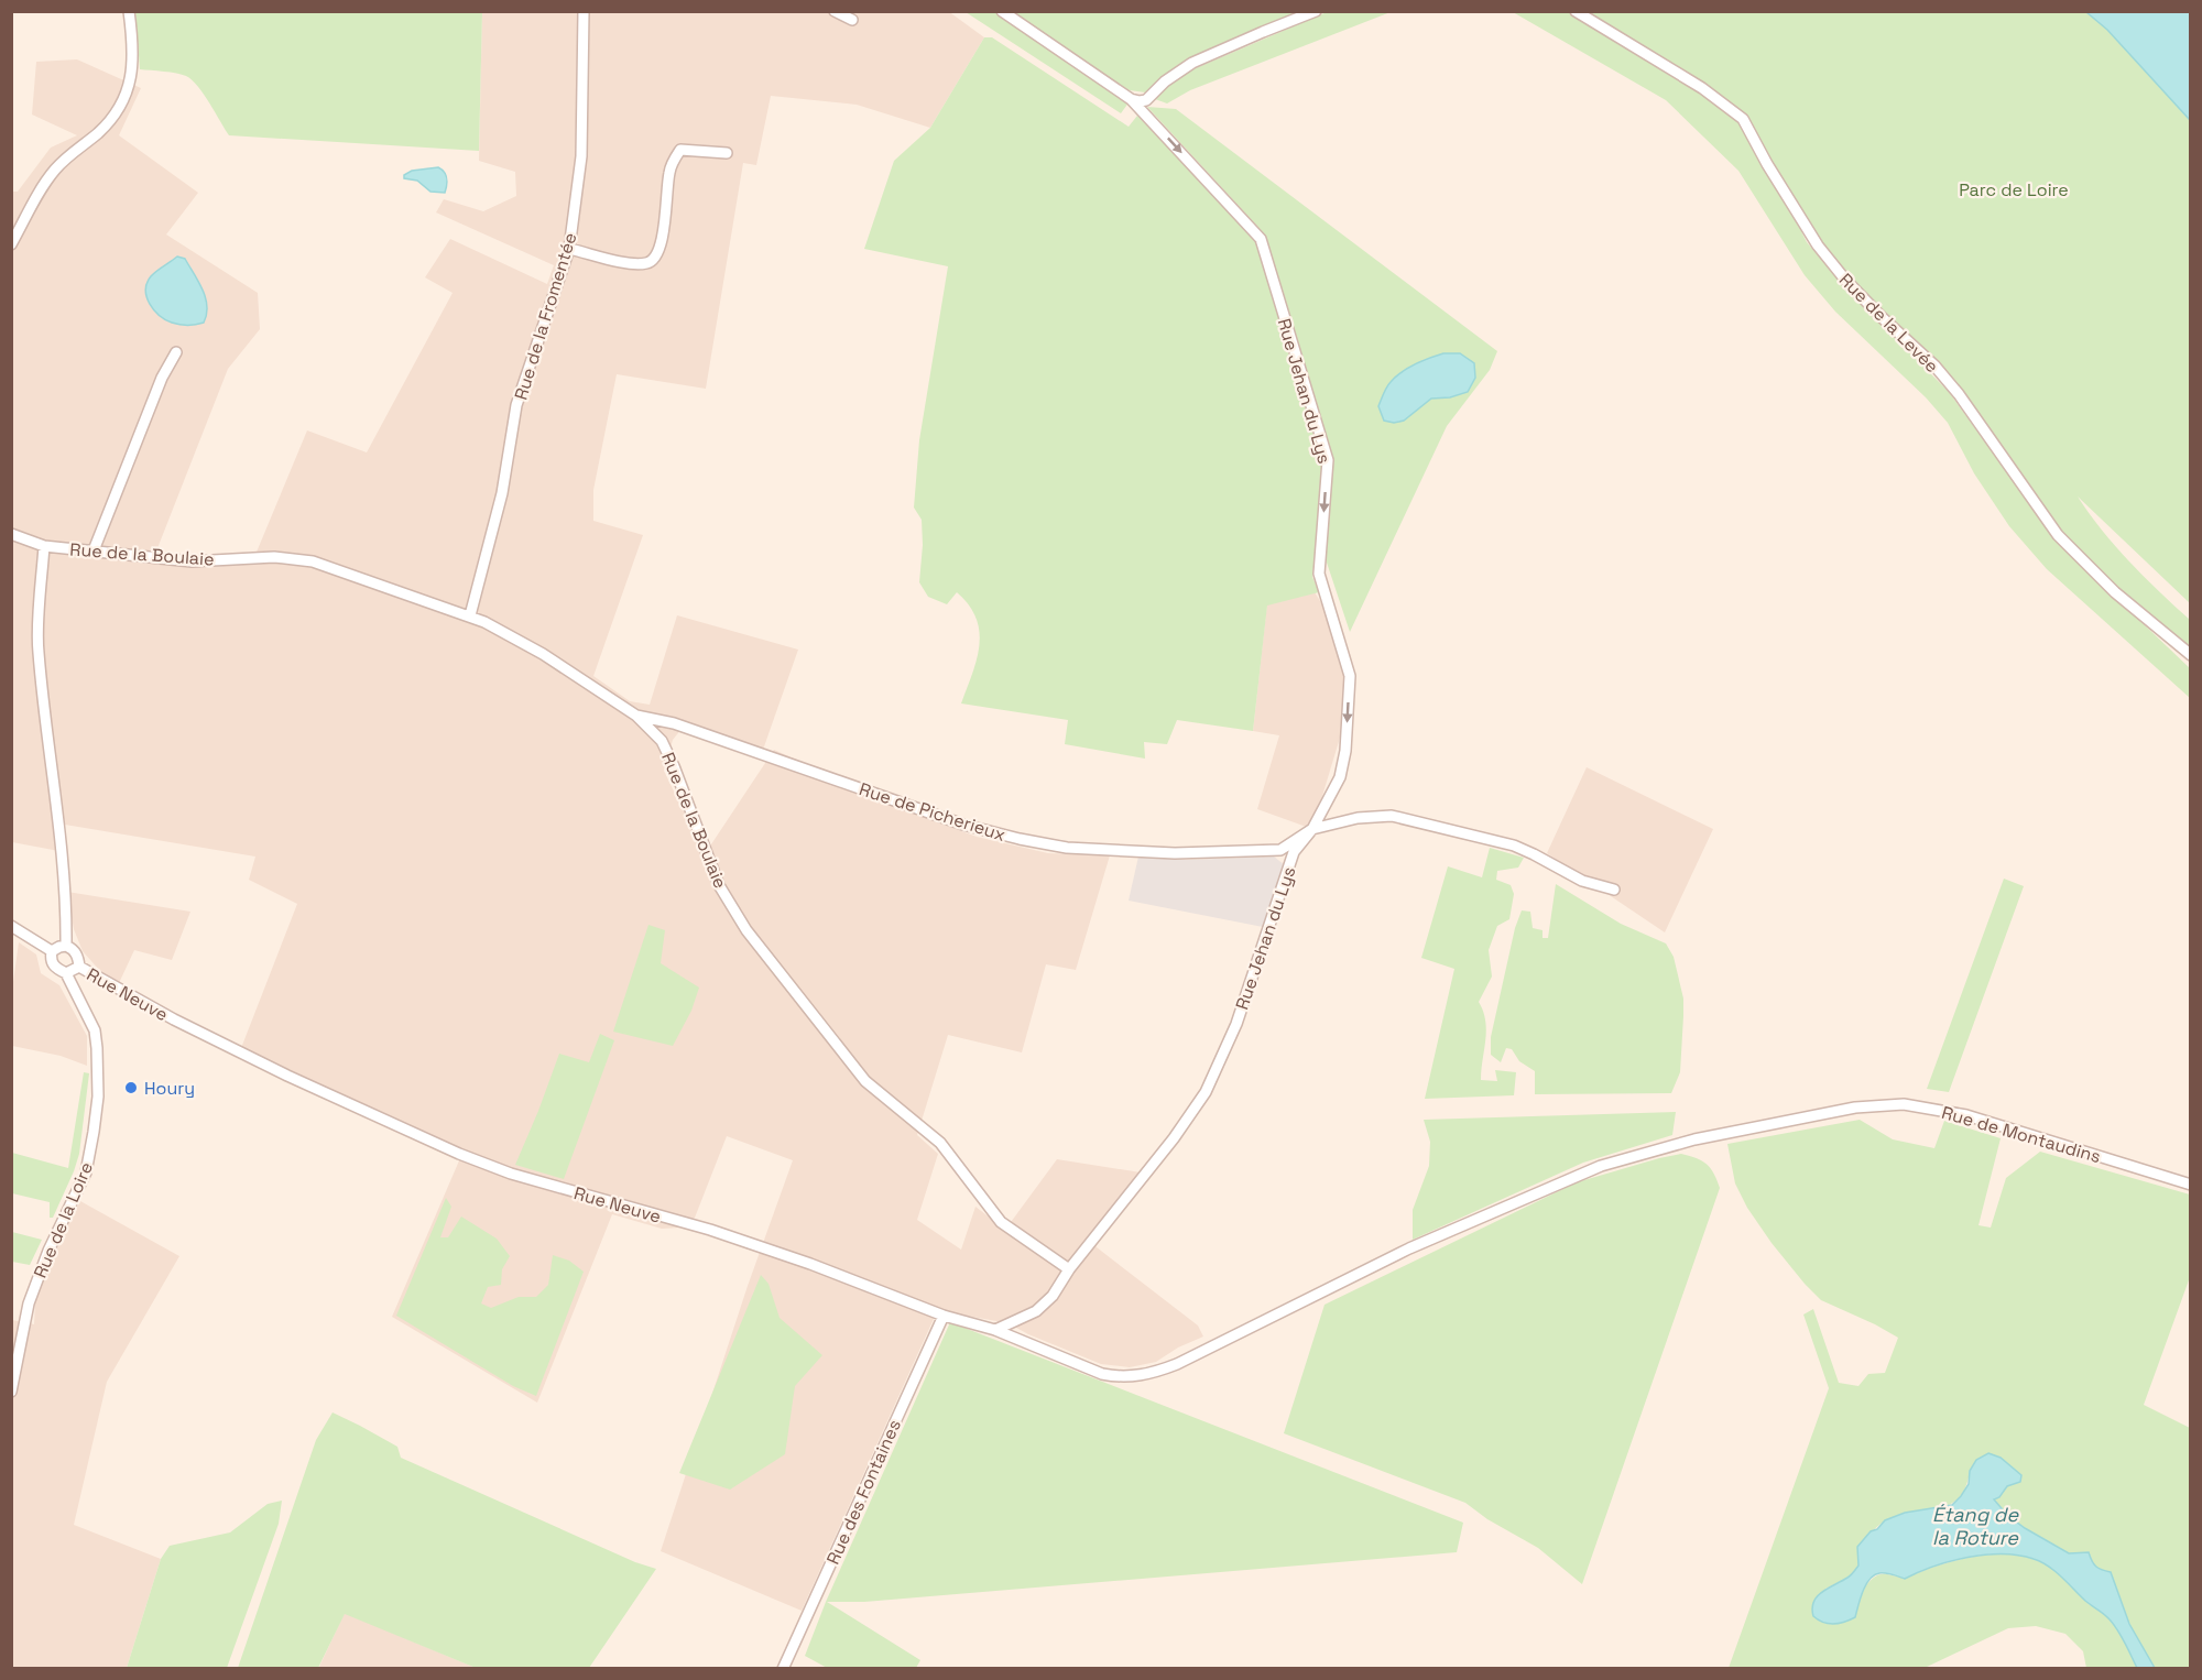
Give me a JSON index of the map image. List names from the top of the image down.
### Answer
{
  "streets": {
    "street": [
      "Rue de la Fromentée",
      "Rue de la Levée",
      "Rue Jehan du Lys",
      "Rue de la Boulaie",
      "Rue de Picherieux",
      "Rue Neuve",
      "Rue de Montaudins",
      "Rue de la Loire",
      "Rue des Fontaines"
    ]
  },
  "crossings": [
    ["Rue de la Fromentée", "Rue de la Boulaie"],
    ["Rue Jehan du Lys", "Rue de la Boulaie"],
    ["Rue Jehan du Lys", "Rue de Picherieux"],
    ["Rue Jehan du Lys", "Rue Neuve"],
    ["Rue de la Boulaie", "Rue de Picherieux"],
    ["Rue Neuve", "Rue de Montaudins"],
    ["Rue Neuve", "Rue de la Loire"],
    ["Rue Neuve", "Rue des Fontaines"]
  ],
  "one_way": ["Rue Jehan du Lys"],
  "water": ["Étang de la Roture"],
  "parks": ["Parc de Loire"],
  "places": ["Houry"]
}
